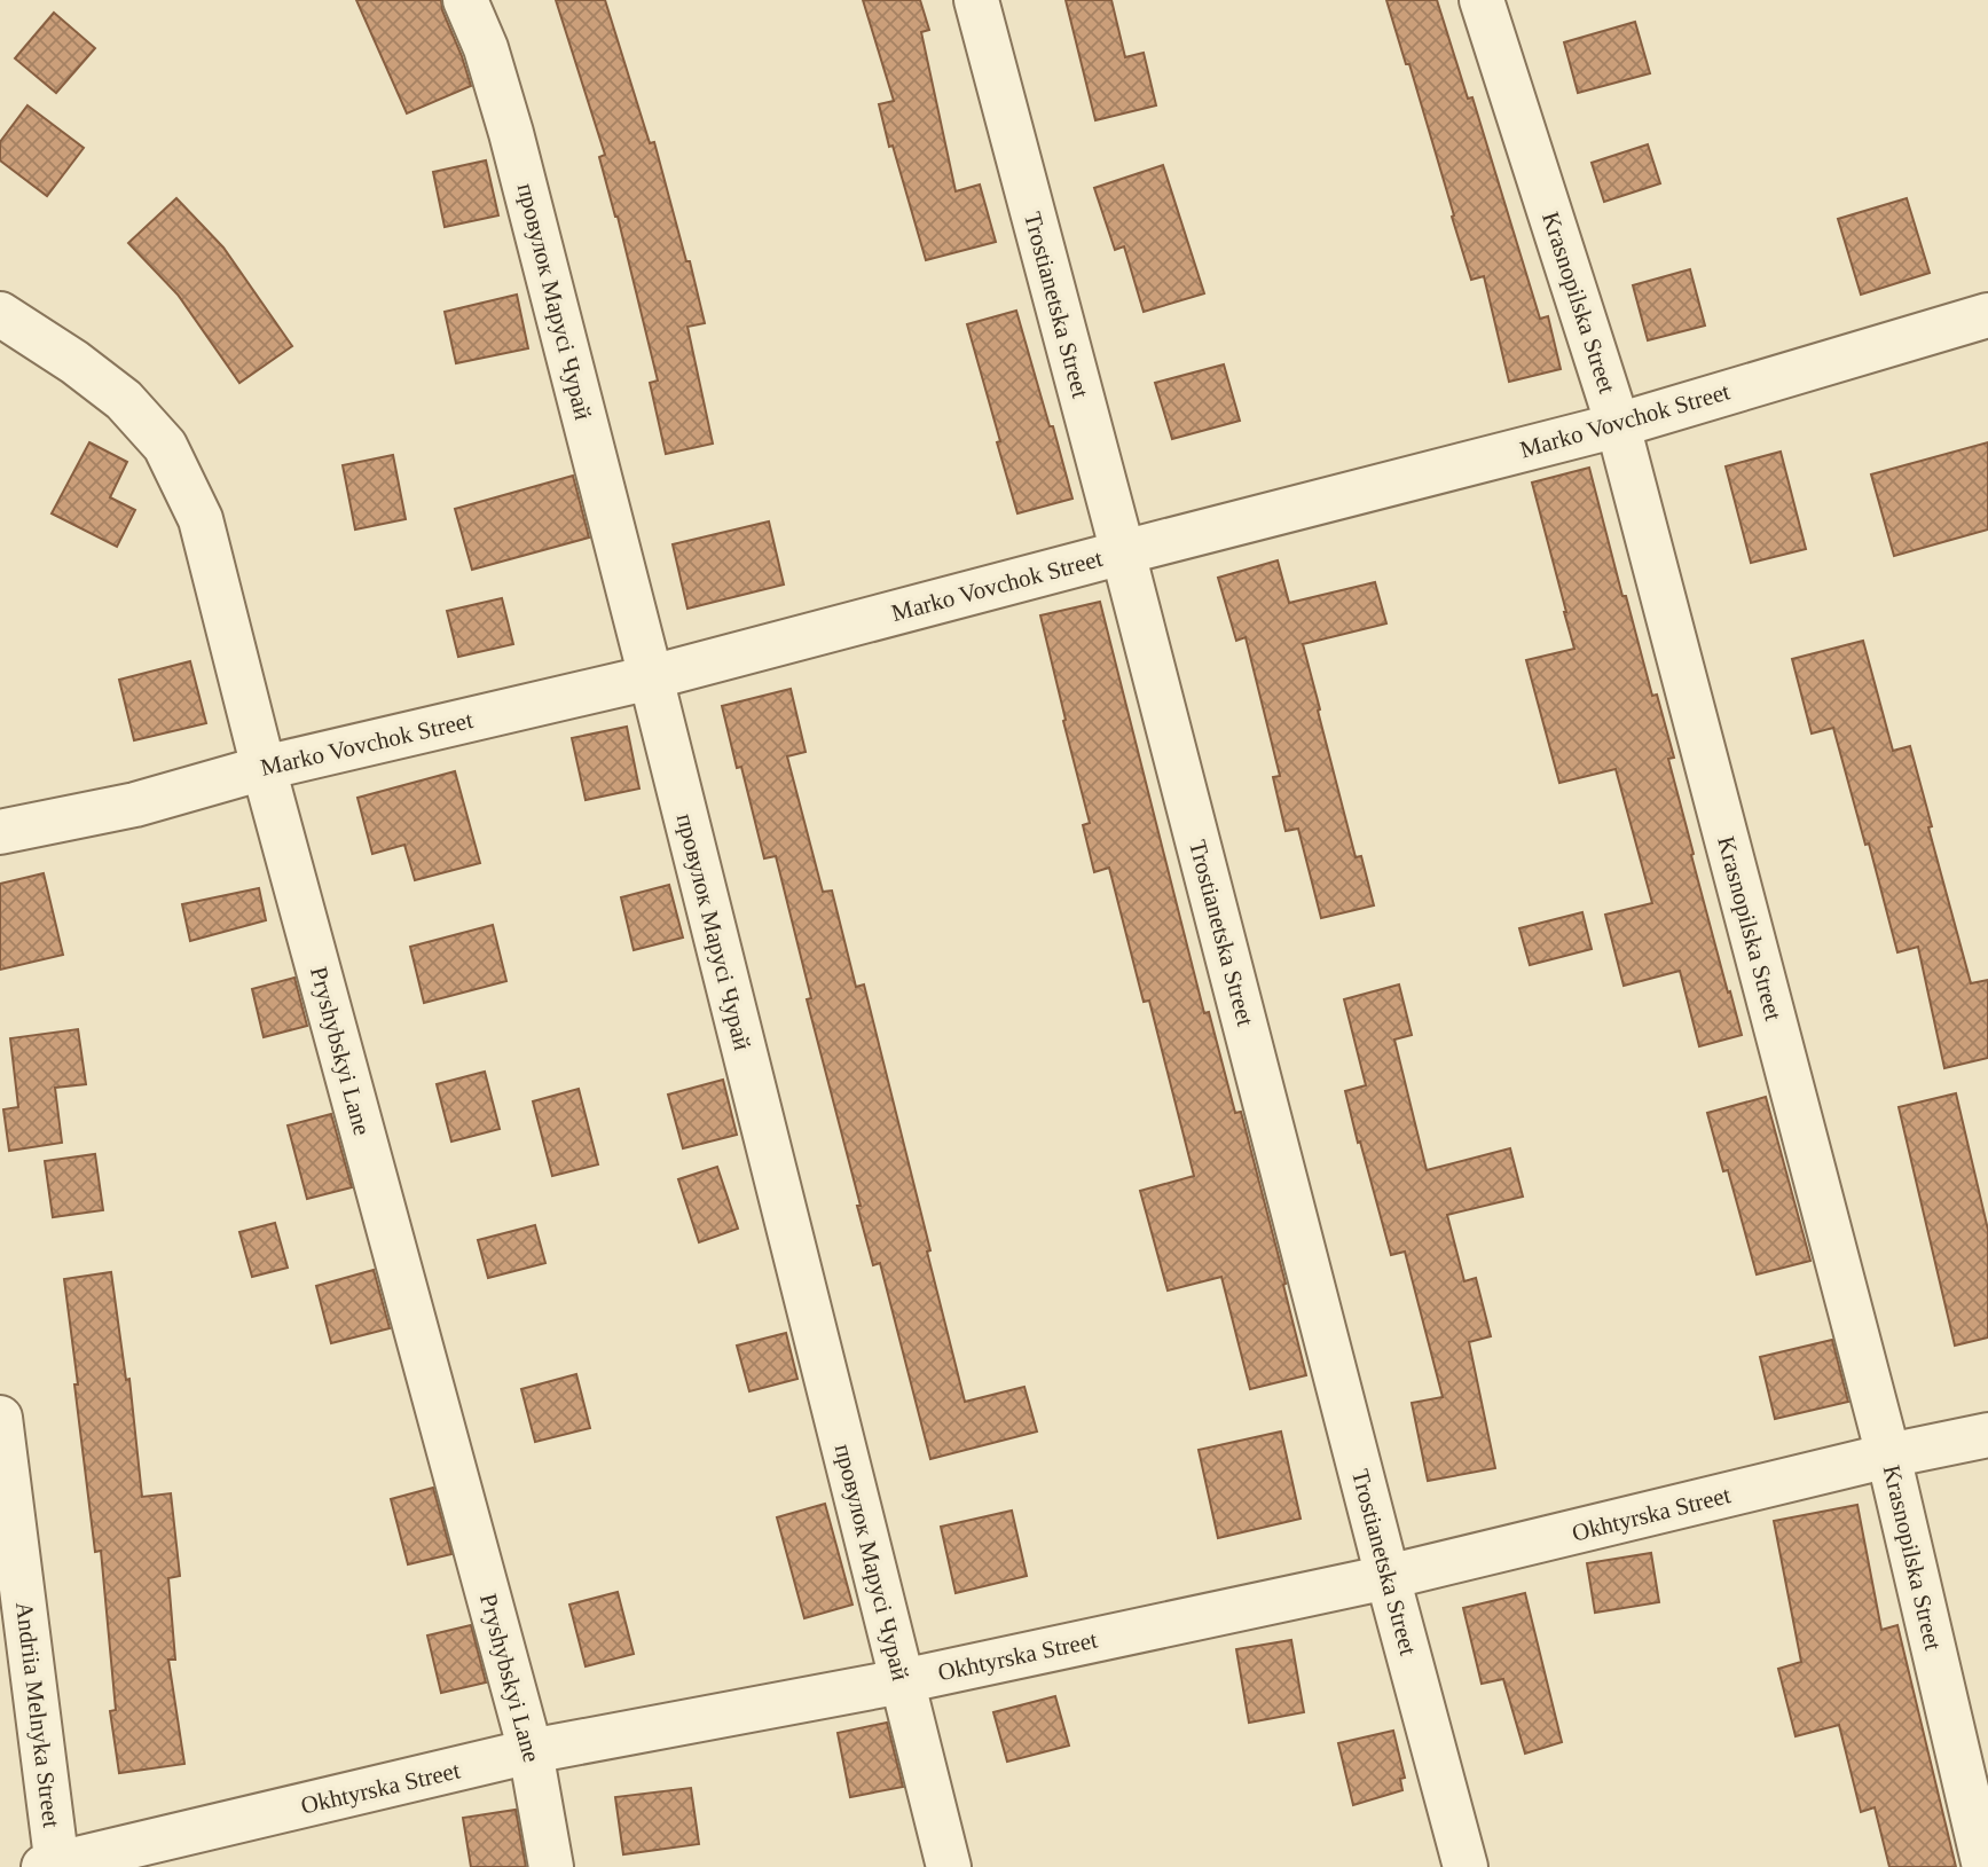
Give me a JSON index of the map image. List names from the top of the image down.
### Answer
{
  "streets": {
    "street": [
      "провулок Марусі Чурай",
      "Krasnopilska Street",
      "Trostianetska Street",
      "Marko Vovchok Street",
      "Pryshybskyi Lane",
      "Okhtyrska Street",
      "Andriia Melnyka Street"
    ]
  },
  "crossings": [
    ["провулок Марусі Чурай", "Marko Vovchok Street"],
    ["провулок Марусі Чурай", "Okhtyrska Street"],
    ["Krasnopilska Street", "Marko Vovchok Street"],
    ["Krasnopilska Street", "Okhtyrska Street"],
    ["Trostianetska Street", "Marko Vovchok Street"],
    ["Trostianetska Street", "Okhtyrska Street"],
    ["Marko Vovchok Street", "Pryshybskyi Lane"],
    ["Pryshybskyi Lane", "Okhtyrska Street"],
    ["Okhtyrska Street", "Andriia Melnyka Street"]
  ]
}
